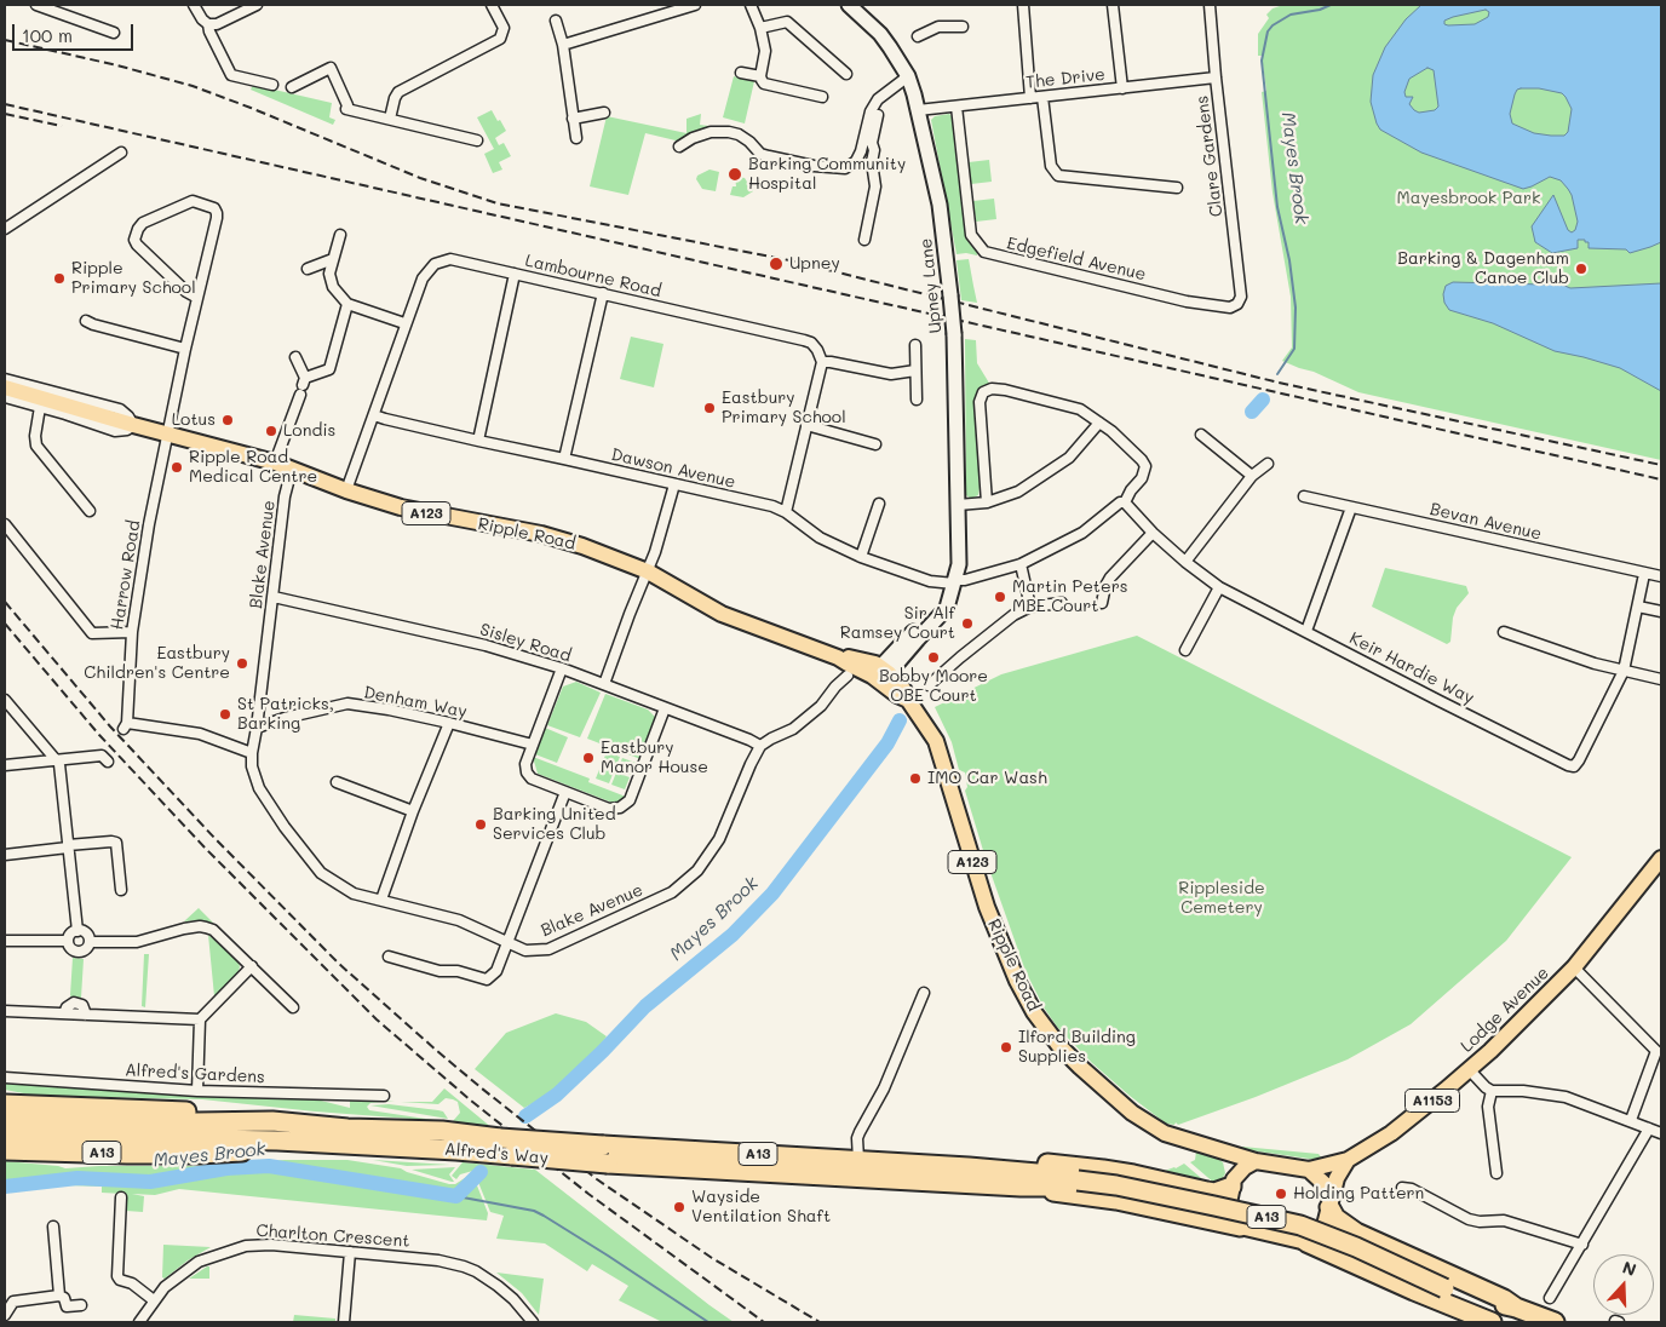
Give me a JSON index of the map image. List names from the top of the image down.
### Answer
{
  "streets": {
    "highway": ["A13", "Alfred's Way"],
    "main road": [
      "A123",
      "Ripple Road",
      "Lodge Avenue",
      "A1153"
    ],
    "street": [
      "The Drive",
      "Clare Gardens",
      "Edgefield Avenue",
      "Lambourne Road",
      "Upney Lane",
      "Dawson Avenue",
      "Bevan Avenue",
      "Blake Avenue",
      "Harrow Road",
      "Sisley Road",
      "Keir Hardie Way",
      "Denham Way",
      "Alfred's Gardens",
      "Charlton Crescent"
    ]
  },
  "crossings": [
    ["The Drive", "Clare Gardens"],
    ["The Drive", "Edgefield Avenue"],
    ["The Drive", "Upney Lane"],
    ["Clare Gardens", "Edgefield Avenue"],
    ["Lambourne Road", "Dawson Avenue"],
    ["Lambourne Road", "Ripple Road"],
    ["Upney Lane", "Dawson Avenue"],
    ["Dawson Avenue", "Keir Hardie Way"],
    ["Ripple Road", "Blake Avenue"],
    ["Ripple Road", "Harrow Road"],
    ["Ripple Road", "Lodge Avenue"],
    ["Ripple Road", "A13"],
    ["Blake Avenue", "Harrow Road"],
    ["Blake Avenue", "Sisley Road"],
    ["Blake Avenue", "Denham Way"],
    ["Lodge Avenue", "A13"],
    ["A13", "Alfred's Way"]
  ],
  "water": ["Mayes Brook"],
  "parks": ["Mayesbrook Park", "Rippleside Cemetery"],
  "places": [
    "Barking Community Hospital",
    "Upney",
    "Barking & Dagenham Canoe Club",
    "Ripple Primary School",
    "Eastbury Primary School",
    "Lotus",
    "Londis",
    "Ripple Road Medical Centre",
    "Martin Peters MBE Court",
    "Sir Alf Ramsey Court",
    "Bobby Moore OBE Court",
    "Eastbury Children's Centre",
    "St Patricks, Barking",
    "Eastbury Manor House",
    "IMO Car Wash",
    "Barking United Services Club",
    "Ilford Building Supplies",
    "Holding Pattern",
    "Wayside Ventilation Shaft"
  ],
  "scale_bar": "100 m",
  "north": "top"
}
